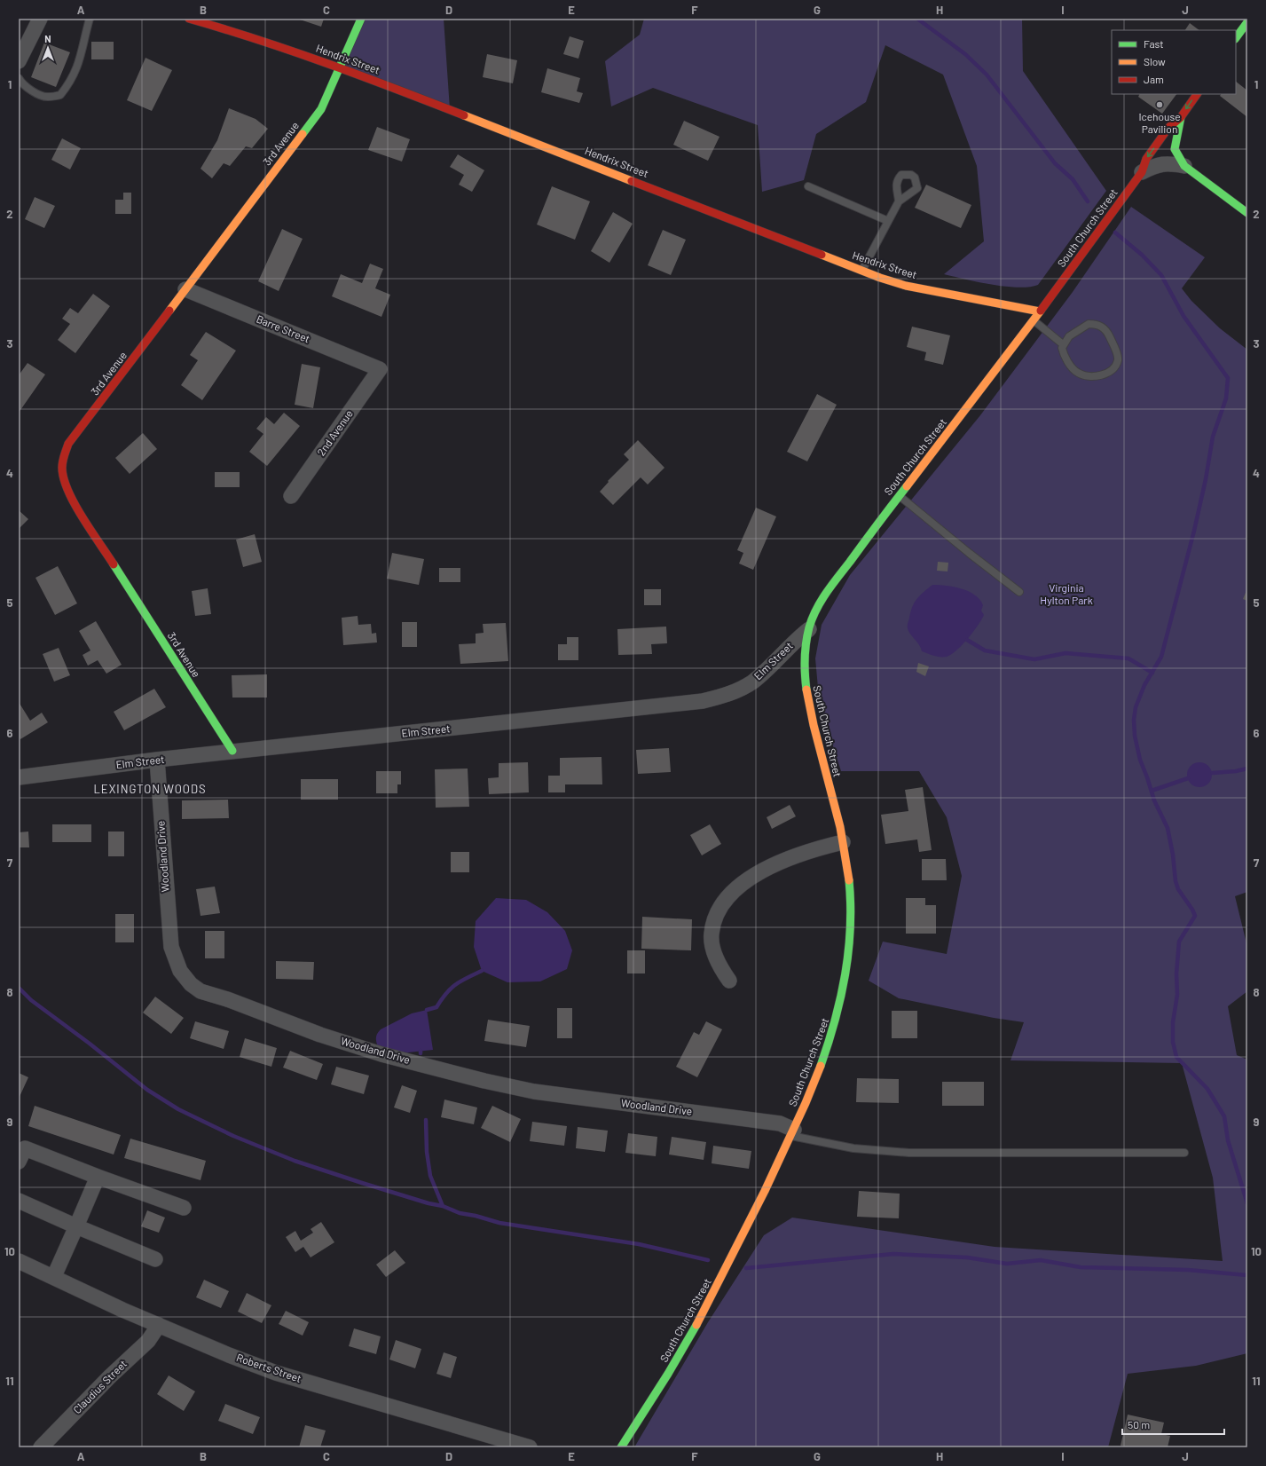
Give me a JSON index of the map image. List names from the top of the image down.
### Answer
{
  "streets": {
    "street": [
      "Hendrix Street",
      "3rd Avenue",
      "South Church Street",
      "Barre Street",
      "2nd Avenue",
      "Elm Street",
      "Woodland Drive",
      "Roberts Street",
      "Claudius Street"
    ]
  },
  "crossings": [
    ["Hendrix Street", "3rd Avenue"],
    ["Hendrix Street", "South Church Street"],
    ["3rd Avenue", "Barre Street"],
    ["3rd Avenue", "Elm Street"],
    ["South Church Street", "Elm Street"],
    ["South Church Street", "Woodland Drive"],
    ["Barre Street", "2nd Avenue"],
    ["Elm Street", "Woodland Drive"],
    ["Roberts Street", "Claudius Street"]
  ],
  "districts": ["LEXINGTON WOODS"],
  "parks": ["Virginia Hylton Park"],
  "places": ["Icehouse Pavilion"],
  "legend": ["Fast", "Slow", "Jam"],
  "scale_bar": "50 m",
  "north": "top",
  "grid": {
    "columns": [
      "A",
      "B",
      "C",
      "D",
      "E",
      "F",
      "G",
      "H",
      "I",
      "J"
    ],
    "rows": [
      "1",
      "2",
      "3",
      "4",
      "5",
      "6",
      "7",
      "8",
      "9",
      "10",
      "11"
    ]
  }
}
